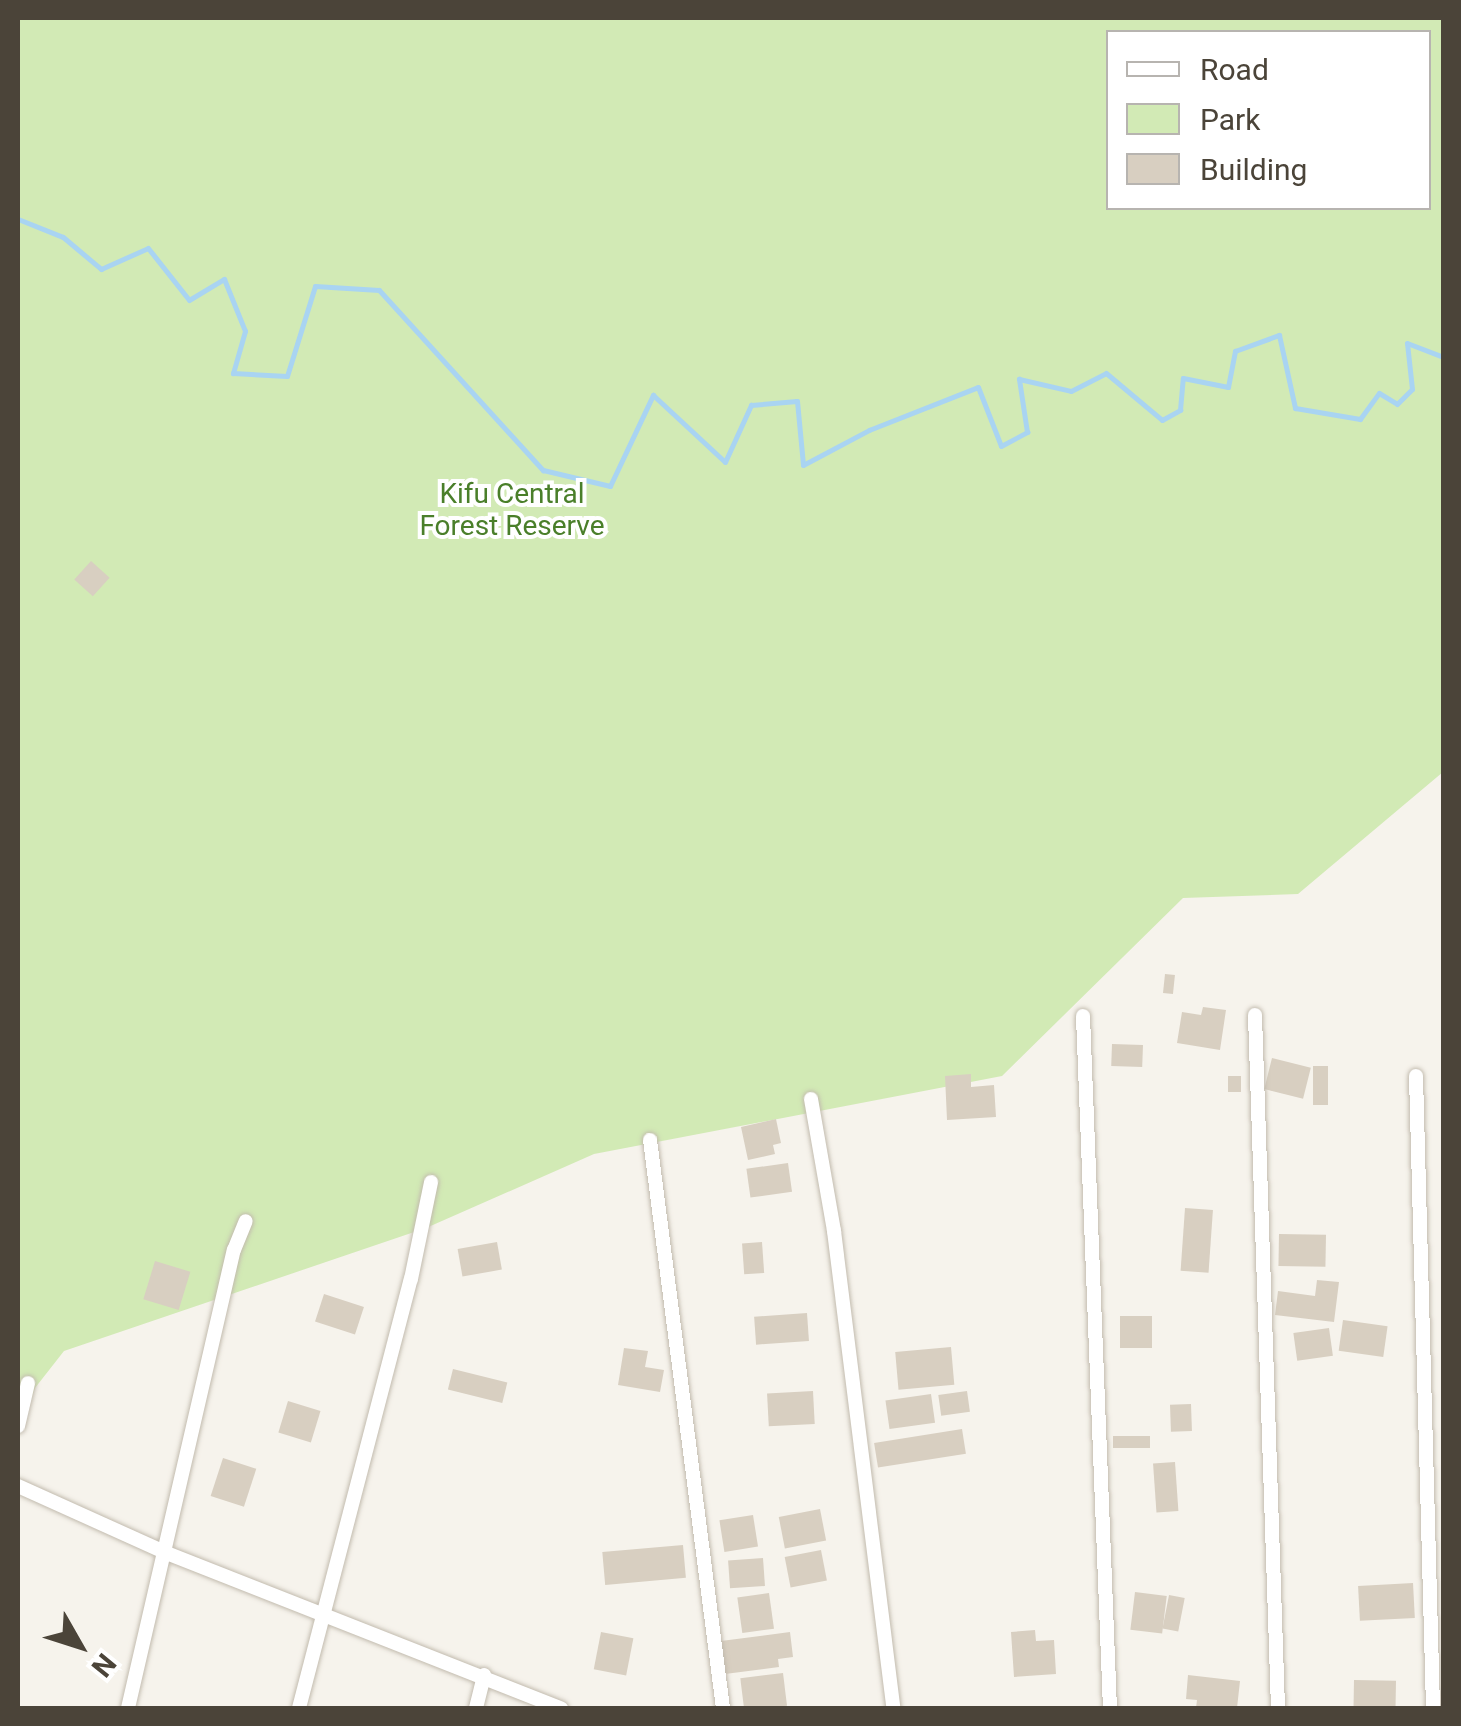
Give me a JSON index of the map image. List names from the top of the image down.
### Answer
{
  "parks": ["Kifu Central Forest Reserve"],
  "legend": ["Road", "Park", "Building"],
  "north": "bottom right"
}
